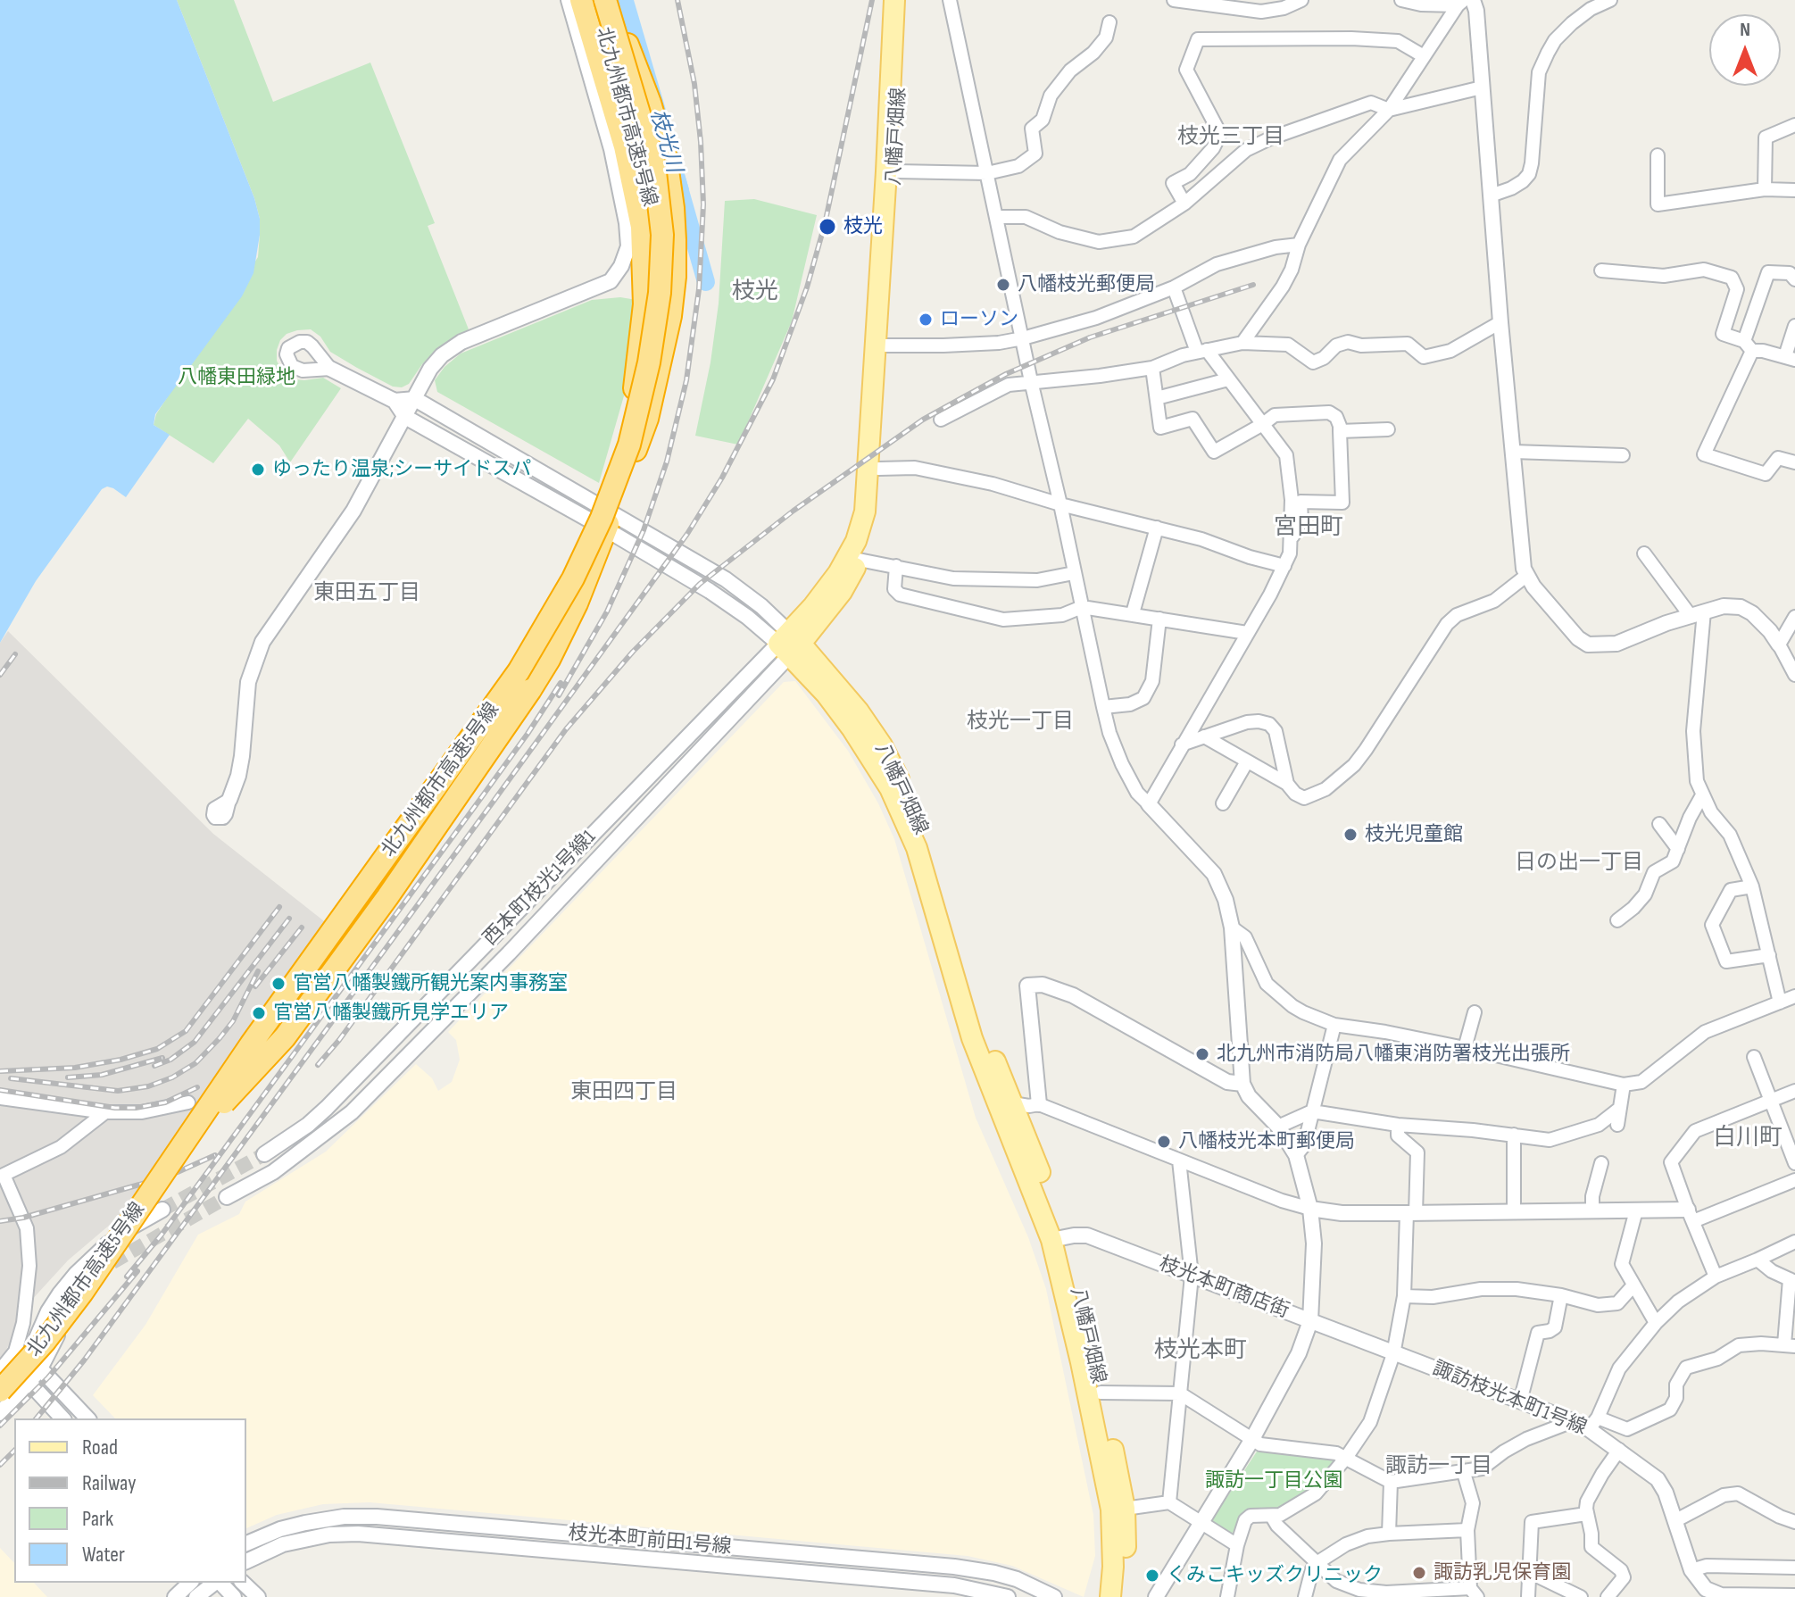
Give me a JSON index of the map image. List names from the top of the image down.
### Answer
{
  "streets": {
    "highway": ["北九州都市高速5号線"],
    "main road": ["八幡戸畑線"],
    "street": [
      "西本町枝光1号線1",
      "枝光本町商店街",
      "諏訪枝光本町1号線",
      "枝光本町前田1号線"
    ]
  },
  "crossings": [
    ["八幡戸畑線", "西本町枝光1号線1"],
    ["八幡戸畑線", "枝光本町商店街"],
    ["枝光本町商店街", "諏訪枝光本町1号線"]
  ],
  "districts": [
    "枝光三丁目",
    "枝光",
    "宮田町",
    "東田五丁目",
    "枝光一丁目",
    "日の出一丁目",
    "東田四丁目",
    "白川町",
    "枝光本町",
    "諏訪一丁目"
  ],
  "water": ["枝光川"],
  "parks": ["八幡東田緑地", "諏訪一丁目公園"],
  "places": [
    "枝光",
    "八幡枝光郵便局",
    "ローソン",
    "ゆったり温泉;シーサイドスパ",
    "枝光児童館",
    "官営八幡製鐵所観光案内事務室",
    "官営八幡製鐵所見学エリア",
    "北九州市消防局八幡東消防署枝光出張所",
    "八幡枝光本町郵便局",
    "諏訪乳児保育園",
    "くみこキッズクリニック"
  ],
  "legend": [
    "Road",
    "Railway",
    "Park",
    "Water"
  ],
  "north": "top"
}
